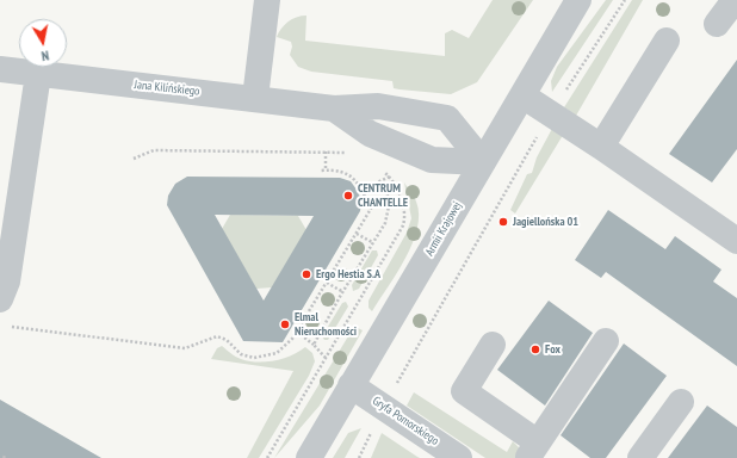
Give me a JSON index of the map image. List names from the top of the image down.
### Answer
{
  "streets": {
    "street": ["Jana Kilińskiego", "Armii Krajowej", "Gryfa Pomorskiego"]
  },
  "crossings": [
    ["Jana Kilińskiego", "Armii Krajowej"],
    ["Armii Krajowej", "Gryfa Pomorskiego"]
  ],
  "places": [
    "CENTRUM CHANTELLE",
    "Jagiellońska 01",
    "Ergo Hestia S.A",
    "Elmal Nieruchomości",
    "Fox"
  ],
  "north": "bottom"
}
